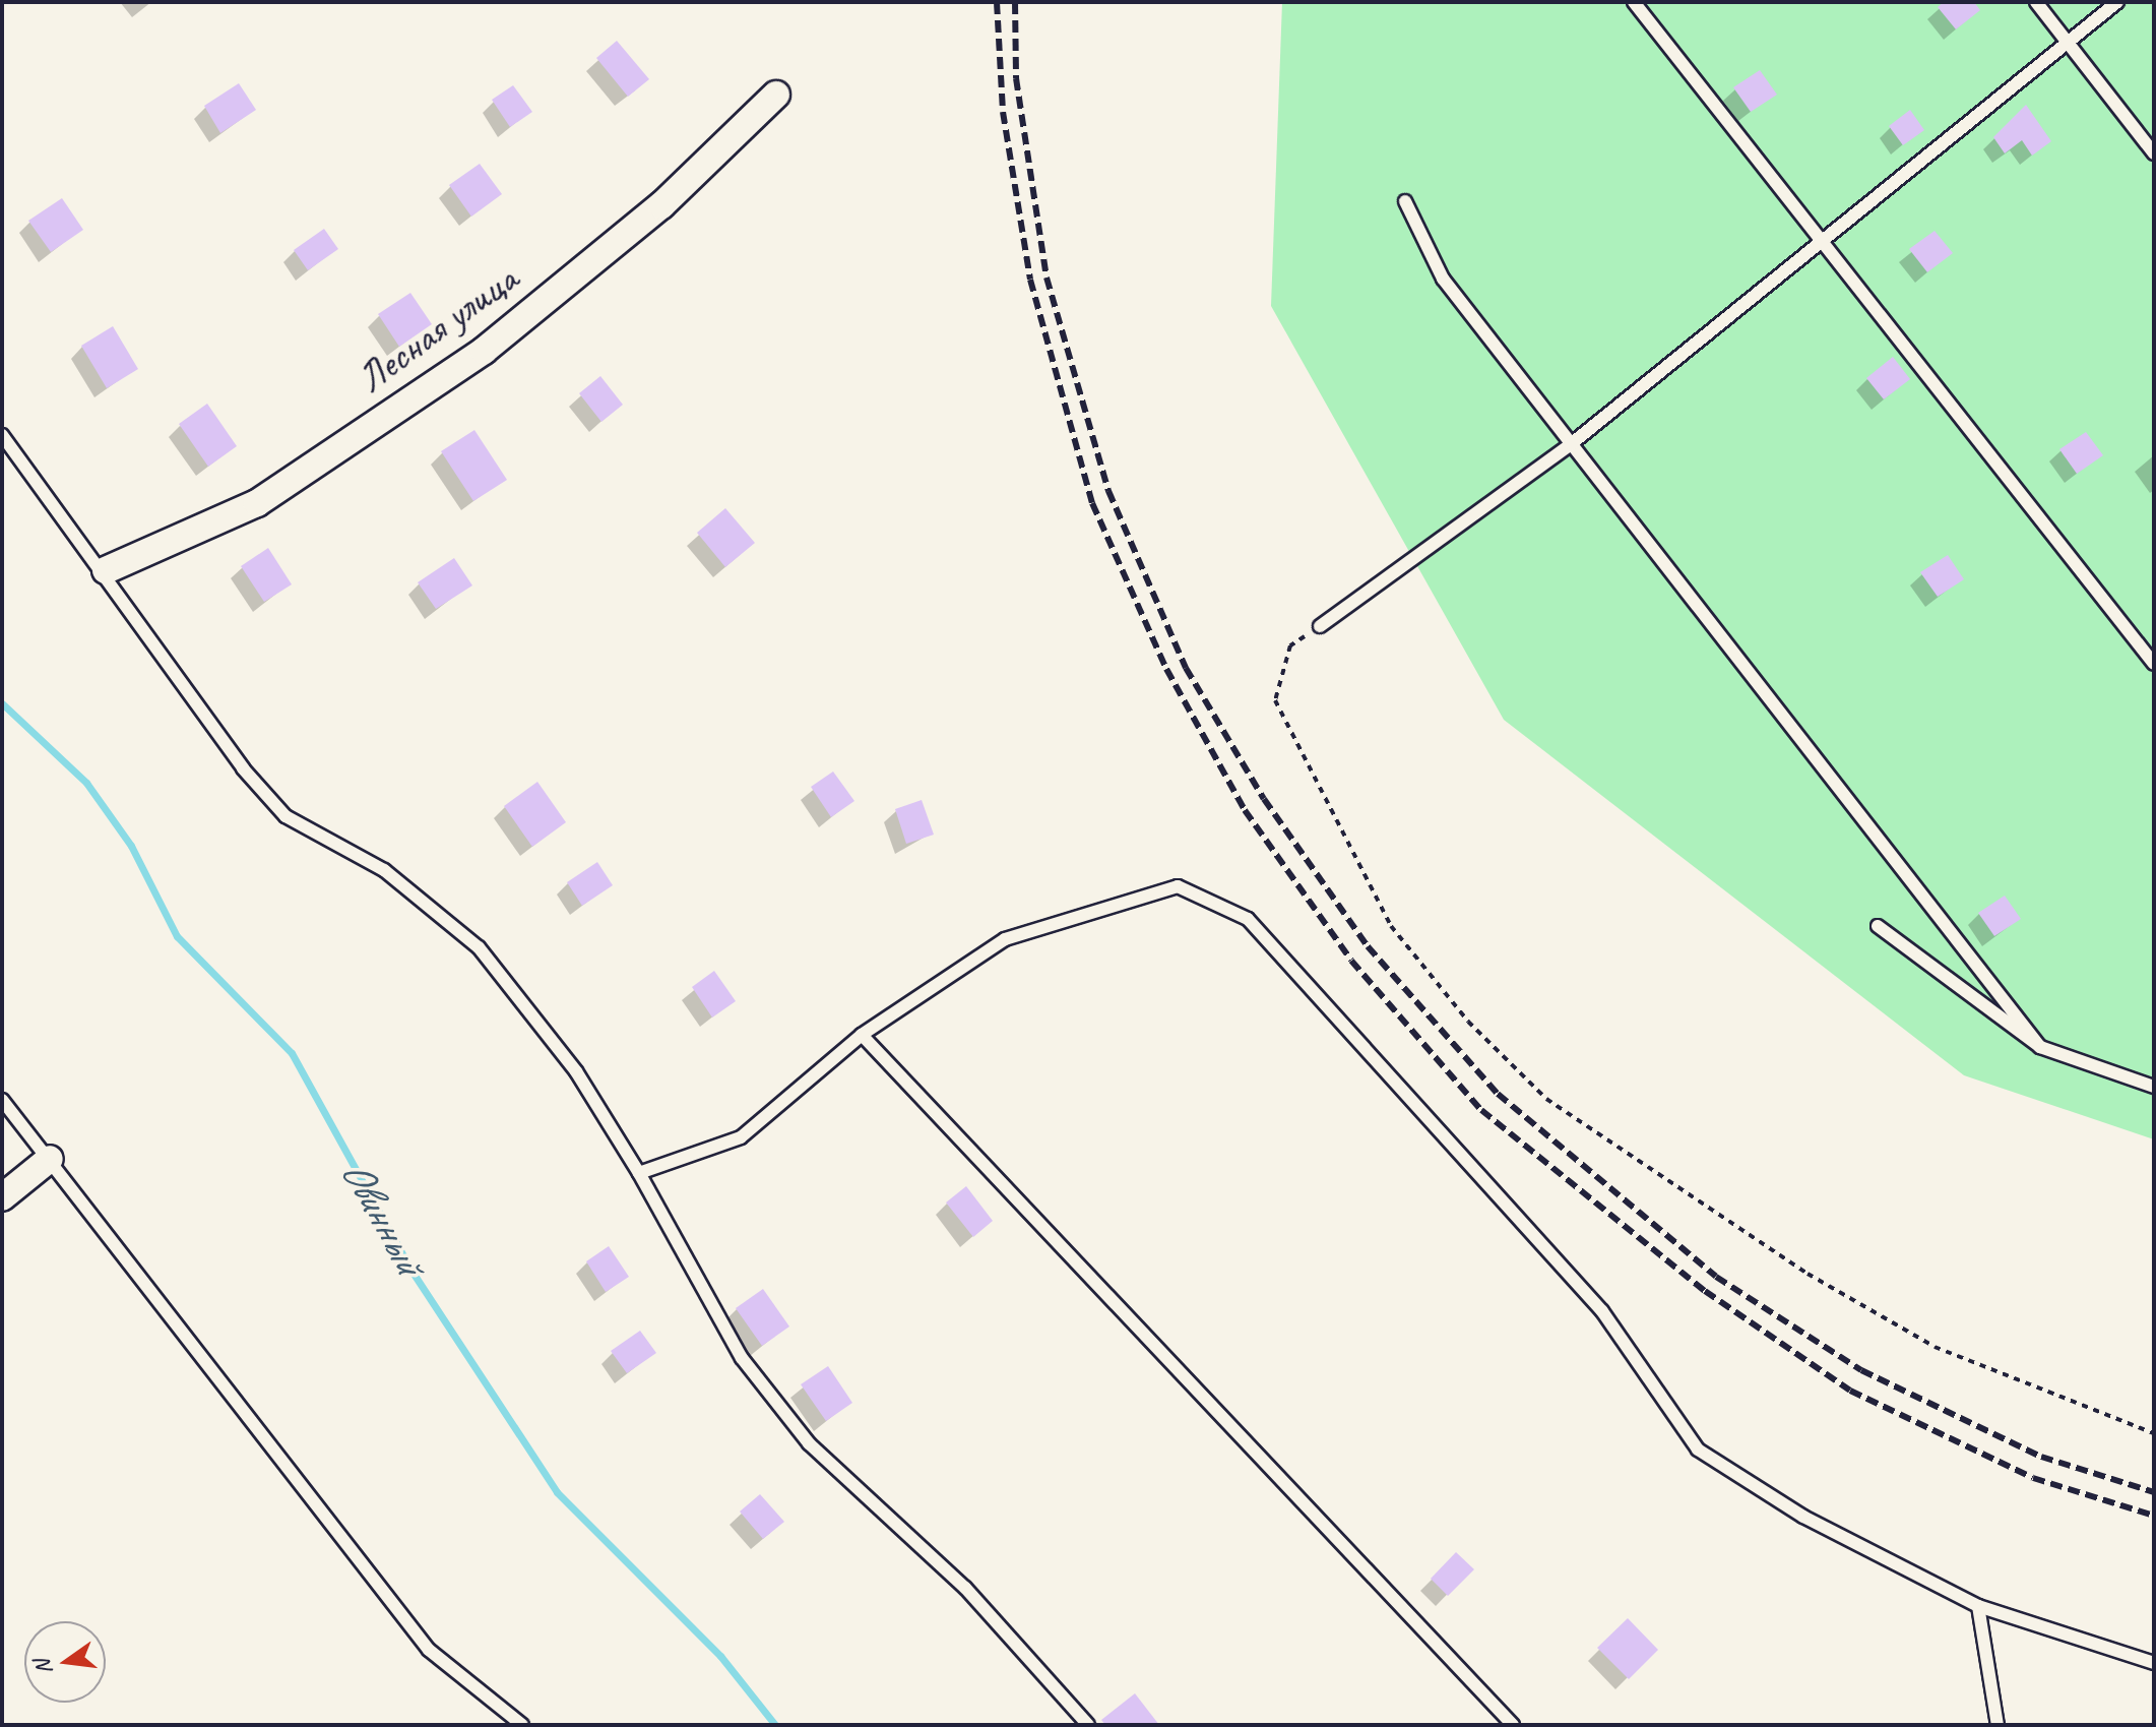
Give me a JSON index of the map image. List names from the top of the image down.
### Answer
{
  "streets": {
    "street": ["Лесная улица"]
  },
  "water": ["Овинный"],
  "north": "left"
}
